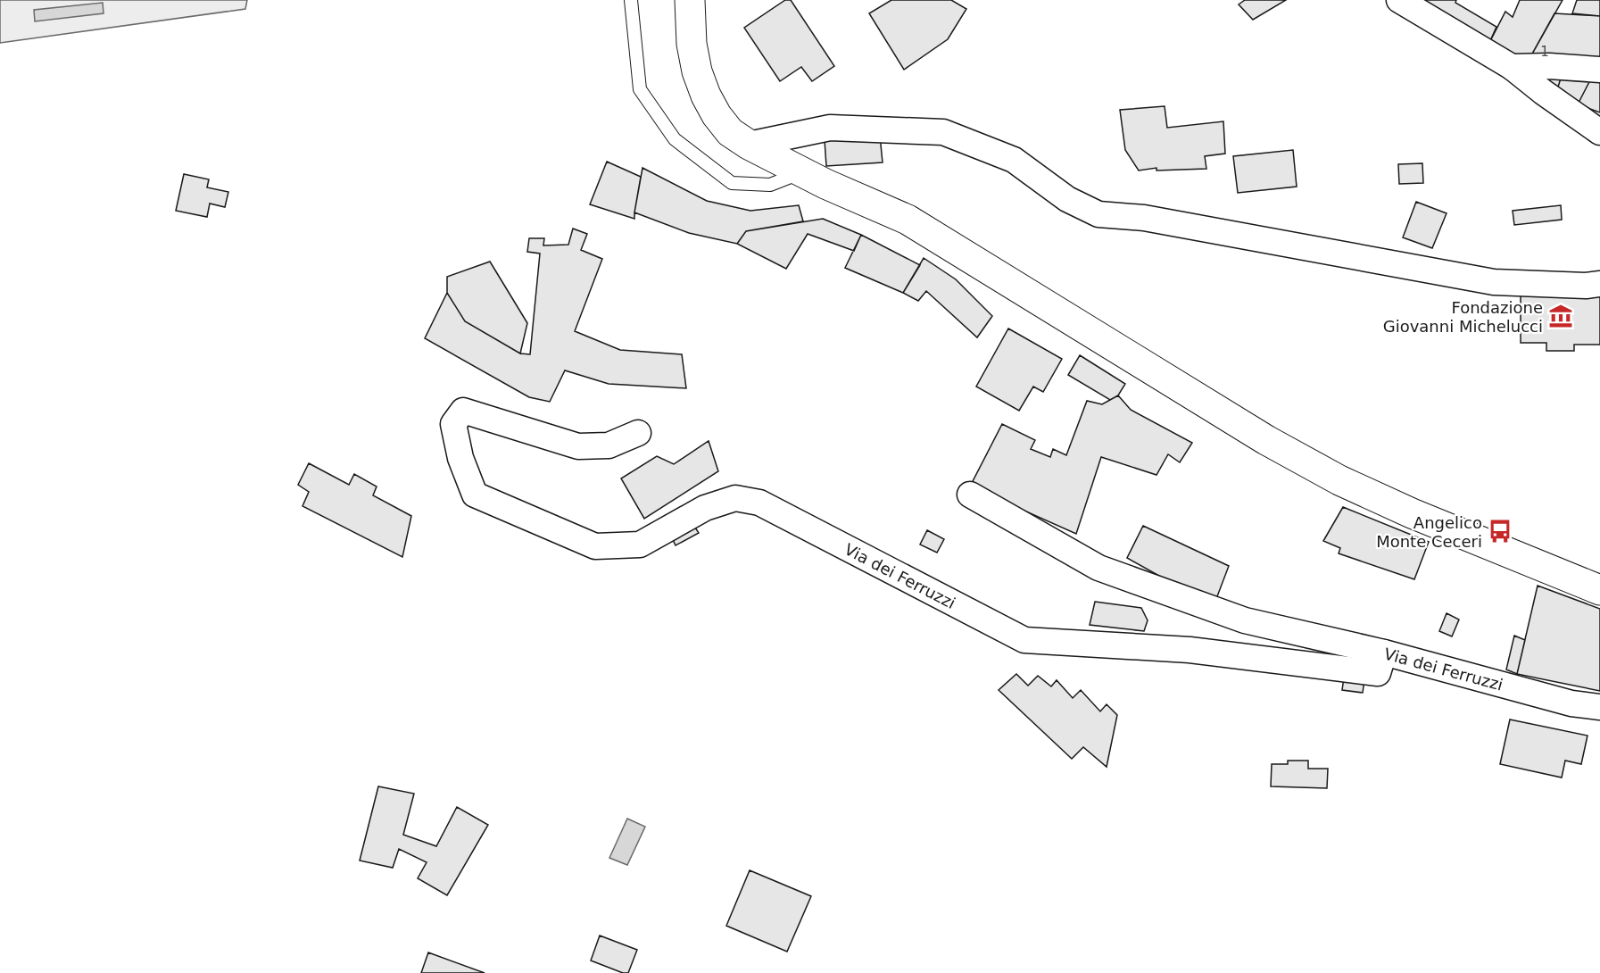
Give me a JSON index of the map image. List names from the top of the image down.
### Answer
{
  "streets": {
    "street": ["Via dei Ferruzzi"]
  },
  "places": {
    "museum": ["Fondazione Giovanni Michelucci"],
    "bus stop": ["Angelico Monte Ceceri"]
  },
  "house_numbers": ["1"]
}
